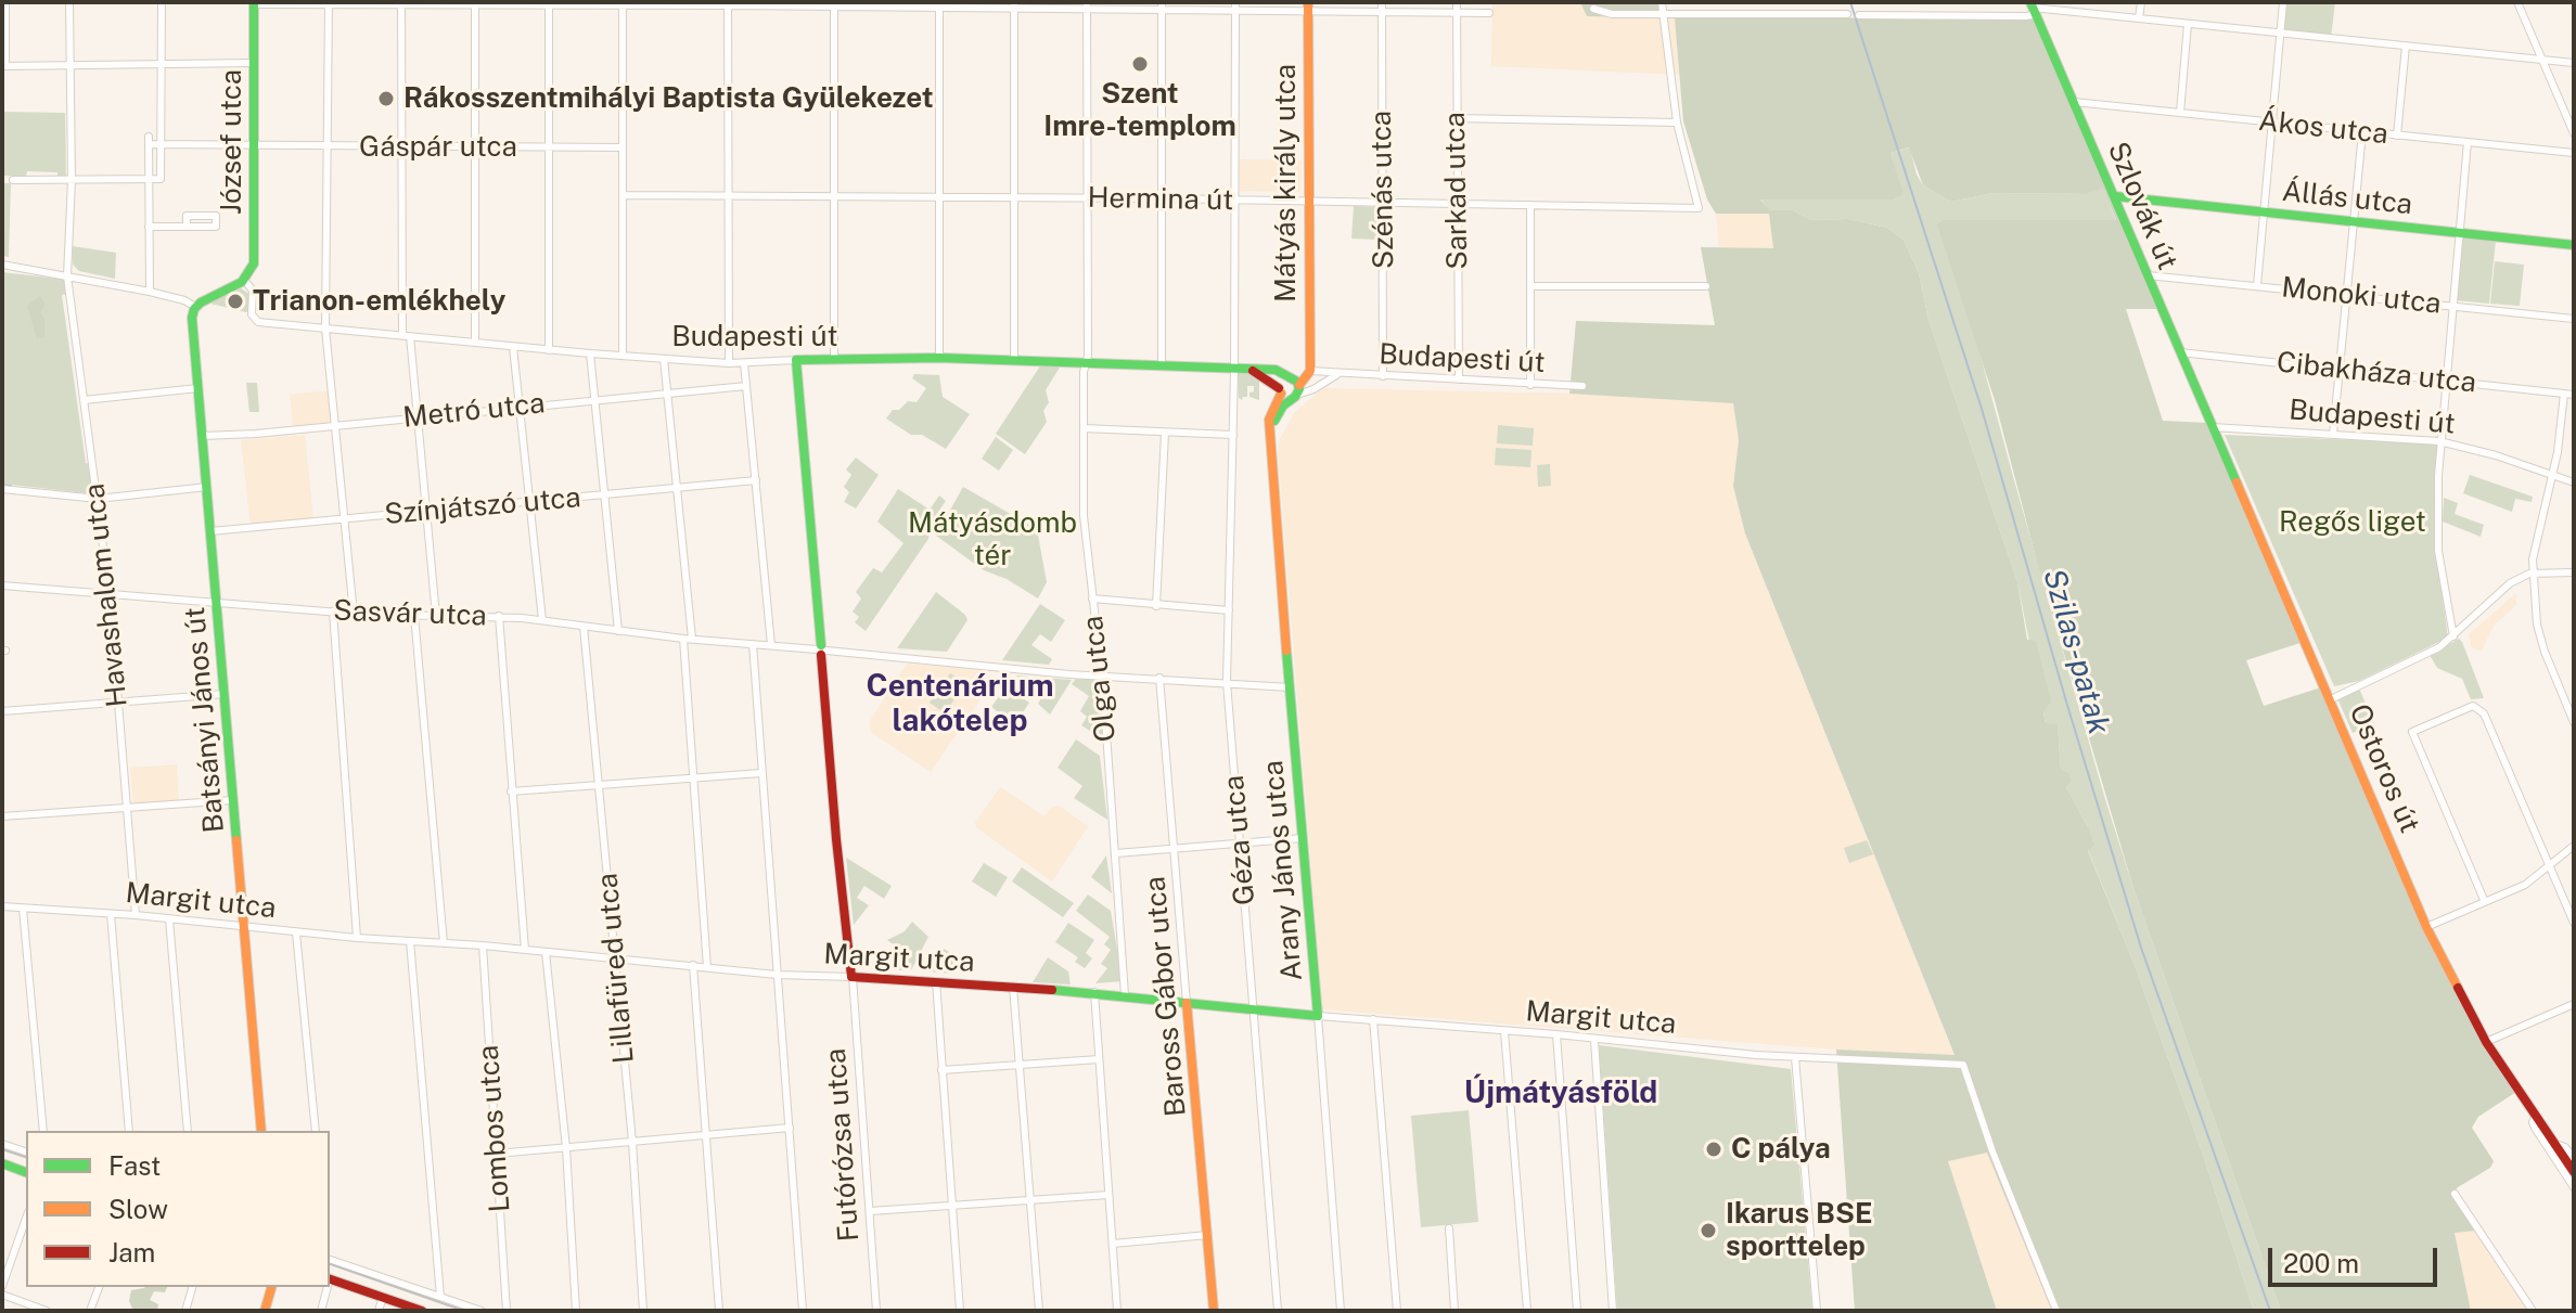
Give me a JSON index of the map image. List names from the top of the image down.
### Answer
{
  "streets": {
    "street": [
      "Ákos utca",
      "József utca",
      "Gáspár utca",
      "Mátyás király utca",
      "Szénás utca",
      "Sarkad utca",
      "Állás utca",
      "Hermina út",
      "Szlovák út",
      "Monoki utca",
      "Budapesti út",
      "Cibakháza utca",
      "Metró utca",
      "Színjátszó utca",
      "Havashalom utca",
      "Sasvár utca",
      "Olga utca",
      "Batsányi János út",
      "Ostoros út",
      "Géza utca",
      "Arany János utca",
      "Margit utca",
      "Lillafüred utca",
      "Baross Gábor utca",
      "Lombos utca",
      "Futórózsa utca"
    ]
  },
  "crossings": [
    ["Ákos utca", "Szlovák út"],
    ["József utca", "Gáspár utca"],
    ["József utca", "Budapesti út"],
    ["Mátyás király utca", "Hermina út"],
    ["Mátyás király utca", "Budapesti út"],
    ["Szénás utca", "Hermina út"],
    ["Szénás utca", "Budapesti út"],
    ["Sarkad utca", "Hermina út"],
    ["Sarkad utca", "Budapesti út"],
    ["Állás utca", "Szlovák út"],
    ["Hermina út", "Olga utca"],
    ["Hermina út", "Géza utca"],
    ["Szlovák út", "Monoki utca"],
    ["Szlovák út", "Budapesti út"],
    ["Szlovák út", "Cibakháza utca"],
    ["Szlovák út", "Ostoros út"],
    ["Budapesti út", "Olga utca"],
    ["Budapesti út", "Ostoros út"],
    ["Budapesti út", "Géza utca"],
    ["Budapesti út", "Arany János utca"],
    ["Budapesti út", "Futórózsa utca"],
    ["Metró utca", "Batsányi János út"],
    ["Színjátszó utca", "Batsányi János út"],
    ["Havashalom utca", "Sasvár utca"],
    ["Havashalom utca", "Margit utca"],
    ["Sasvár utca", "Olga utca"],
    ["Sasvár utca", "Batsányi János út"],
    ["Sasvár utca", "Géza utca"],
    ["Sasvár utca", "Arany János utca"],
    ["Sasvár utca", "Lillafüred utca"],
    ["Sasvár utca", "Baross Gábor utca"],
    ["Sasvár utca", "Futórózsa utca"],
    ["Olga utca", "Margit utca"],
    ["Batsányi János út", "Margit utca"],
    ["Géza utca", "Margit utca"],
    ["Arany János utca", "Margit utca"],
    ["Margit utca", "Lillafüred utca"],
    ["Margit utca", "Baross Gábor utca"],
    ["Margit utca", "Lombos utca"],
    ["Margit utca", "Futórózsa utca"]
  ],
  "districts": ["Centenárium lakótelep", "Újmátyásföld"],
  "water": ["Szilas-patak"],
  "parks": ["Regős liget", "Mátyásdomb tér"],
  "places": [
    "Szent Imre-templom",
    "Rákosszentmihályi Baptista Gyülekezet",
    "Trianon-emlékhely",
    "C pálya",
    "Ikarus BSE sporttelep"
  ],
  "legend": ["Fast", "Slow", "Jam"],
  "scale_bar": "200 m"
}
